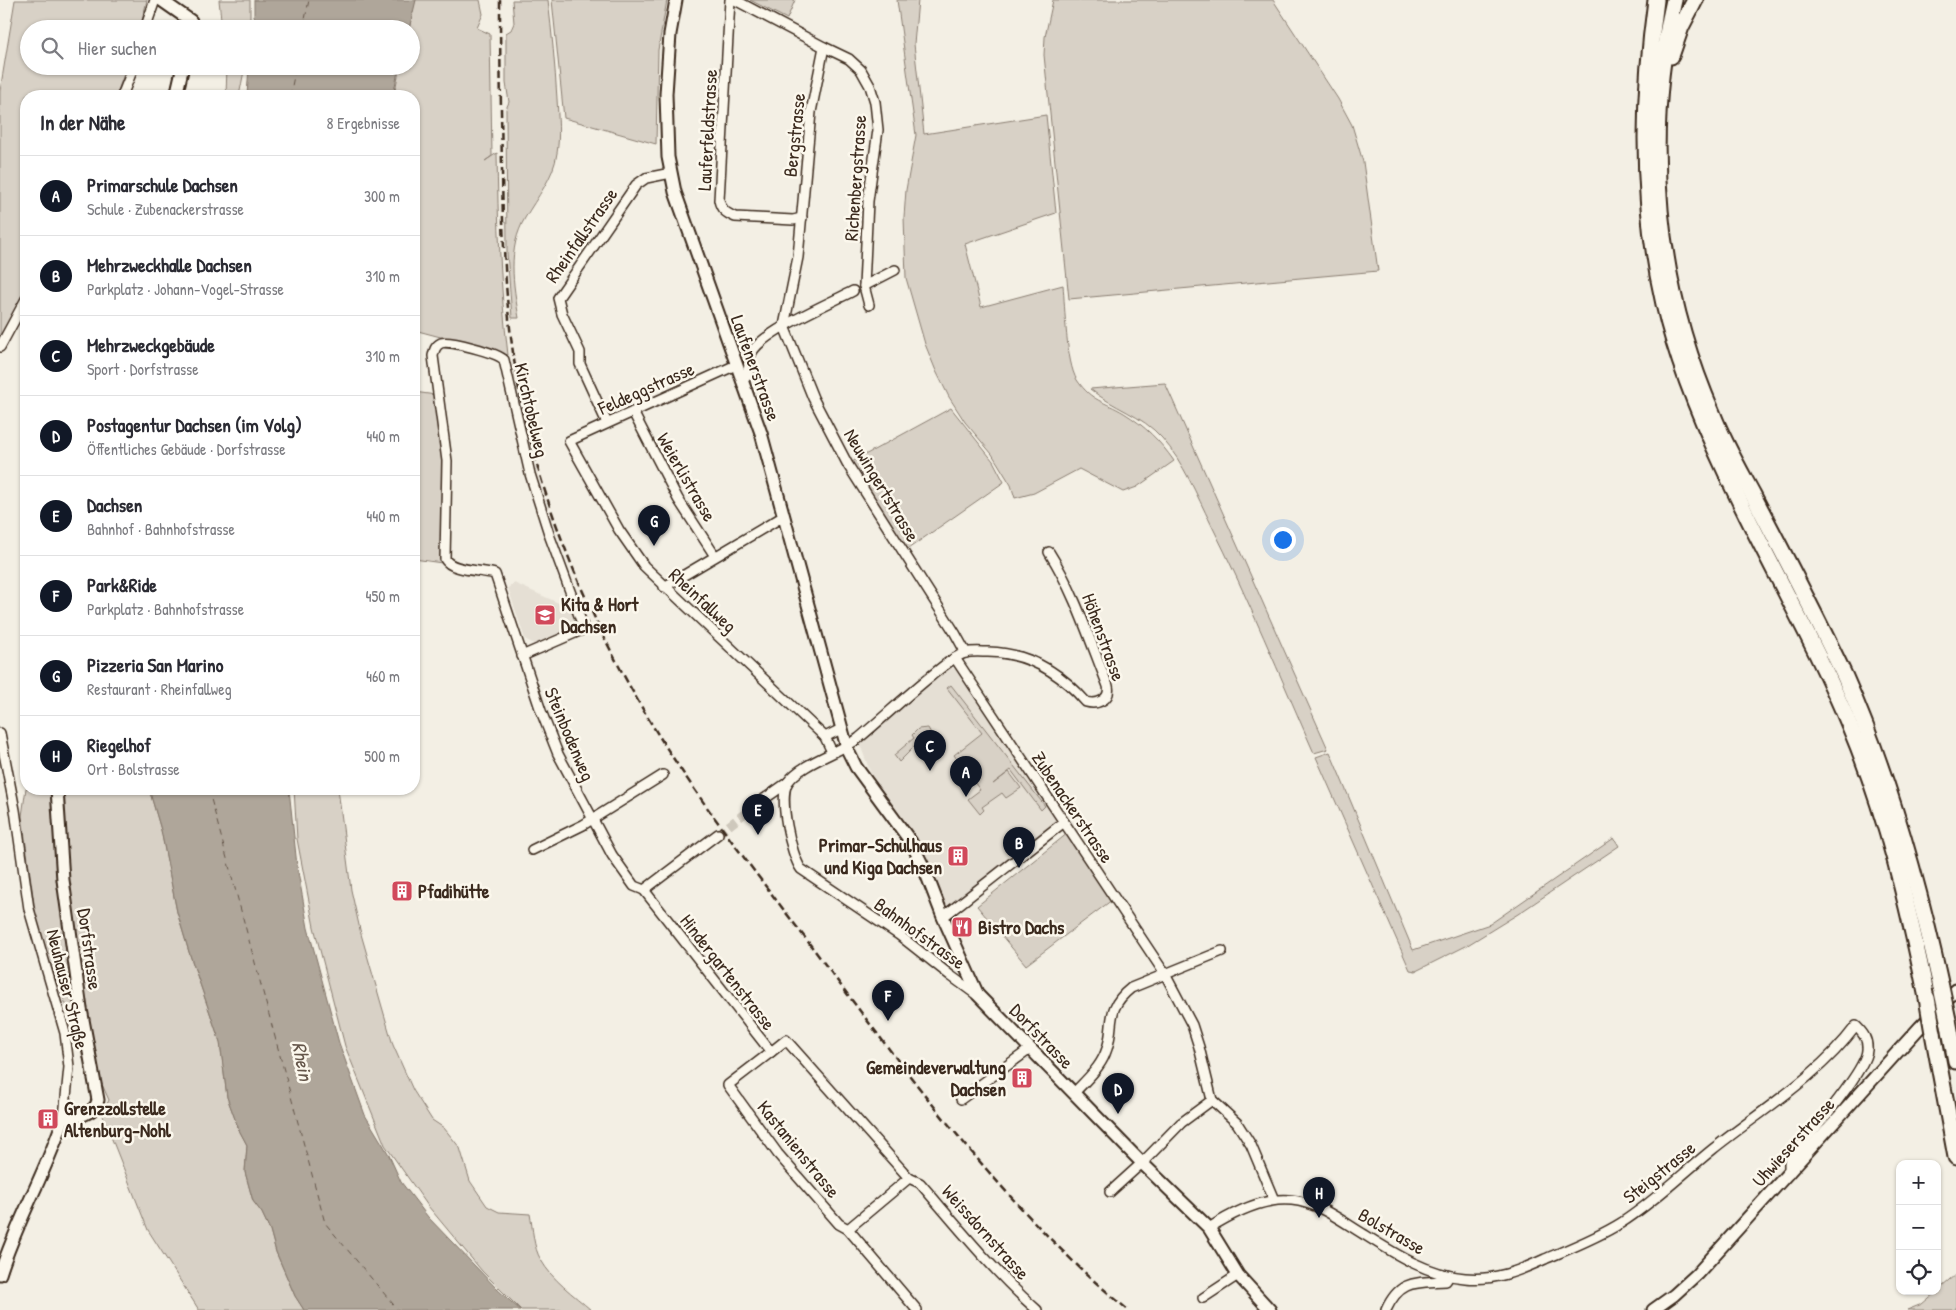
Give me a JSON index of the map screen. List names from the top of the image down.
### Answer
{
  "streets": {
    "street": [
      "Lauferfeldstrasse",
      "Bergstrasse",
      "Richenbergstrasse",
      "Rheinfallstrasse",
      "Laufenerstrasse",
      "Feldeggstrasse",
      "Kirchtobelweg",
      "Weierlistrasse",
      "Neuwingertstrasse",
      "Rheinfallweg",
      "Höhenstrasse",
      "Steinbodenweg",
      "Zubenackerstrasse",
      "Bahnhofstrasse",
      "Dorfstrasse",
      "Hindergartenstrasse",
      "Neuhauser Straße",
      "Uhwieserstrasse",
      "Kastanienstrasse",
      "Steigstrasse",
      "Bolstrasse",
      "Weissdornstrasse"
    ]
  },
  "crossings": [
    ["Lauferfeldstrasse", "Bergstrasse"],
    ["Bergstrasse", "Richenbergstrasse"],
    ["Bergstrasse", "Neuwingertstrasse"],
    ["Rheinfallstrasse", "Laufenerstrasse"],
    ["Rheinfallstrasse", "Feldeggstrasse"],
    ["Laufenerstrasse", "Feldeggstrasse"],
    ["Laufenerstrasse", "Höhenstrasse"],
    ["Laufenerstrasse", "Dorfstrasse"],
    ["Feldeggstrasse", "Weierlistrasse"],
    ["Feldeggstrasse", "Rheinfallweg"],
    ["Kirchtobelweg", "Steinbodenweg"],
    ["Neuwingertstrasse", "Höhenstrasse"],
    ["Höhenstrasse", "Zubenackerstrasse"],
    ["Höhenstrasse", "Dorfstrasse"],
    ["Steinbodenweg", "Hindergartenstrasse"],
    ["Bahnhofstrasse", "Dorfstrasse"],
    ["Dorfstrasse", "Neuhauser Straße"],
    ["Dorfstrasse", "Bolstrasse"],
    ["Hindergartenstrasse", "Kastanienstrasse"],
    ["Hindergartenstrasse", "Weissdornstrasse"],
    ["Uhwieserstrasse", "Steigstrasse"],
    ["Steigstrasse", "Bolstrasse"]
  ],
  "water": ["Rhein"],
  "places": {
    "school or university": ["Kita & Hort Dachsen"],
    "building": [
      "Primar-Schulhaus und Kiga Dachsen",
      "Pfadihütte",
      "Gemeindeverwaltung Dachsen",
      "Grenzzollstelle Altenburg-Nohl"
    ],
    "restaurant": ["Bistro Dachs"]
  },
  "page": {
    "search": "Hier suchen",
    "heading": ["In der Nähe", "8 Ergebnisse"],
    "list": [
      {
        "mark": "A",
        "name": "Primarschule Dachsen",
        "note": "Schule · Zubenackerstrasse",
        "value": "300 m"
      },
      {
        "mark": "B",
        "name": "Mehrzweckhalle Dachsen",
        "note": "Parkplatz · Johann-Vogel-Strasse",
        "value": "310 m"
      },
      {
        "mark": "C",
        "name": "Mehrzweckgebäude",
        "note": "Sport · Dorfstrasse",
        "value": "310 m"
      },
      {
        "mark": "D",
        "name": "Postagentur Dachsen (im Volg)",
        "note": "Öffentliches Gebäude · Dorfstrasse",
        "value": "440 m"
      },
      {
        "mark": "E",
        "name": "Dachsen",
        "note": "Bahnhof · Bahnhofstrasse",
        "value": "440 m"
      },
      {
        "mark": "F",
        "name": "Park&Ride",
        "note": "Parkplatz · Bahnhofstrasse",
        "value": "450 m"
      },
      {
        "mark": "G",
        "name": "Pizzeria San Marino",
        "note": "Restaurant · Rheinfallweg",
        "value": "460 m"
      },
      {
        "mark": "H",
        "name": "Riegelhof",
        "note": "Ort · Bolstrasse",
        "value": "500 m"
      }
    ],
    "pins": [
      "G",
      "C",
      "A",
      "E",
      "B",
      "F",
      "D",
      "H"
    ],
    "map_buttons": ["+", "−"]
  }
}
